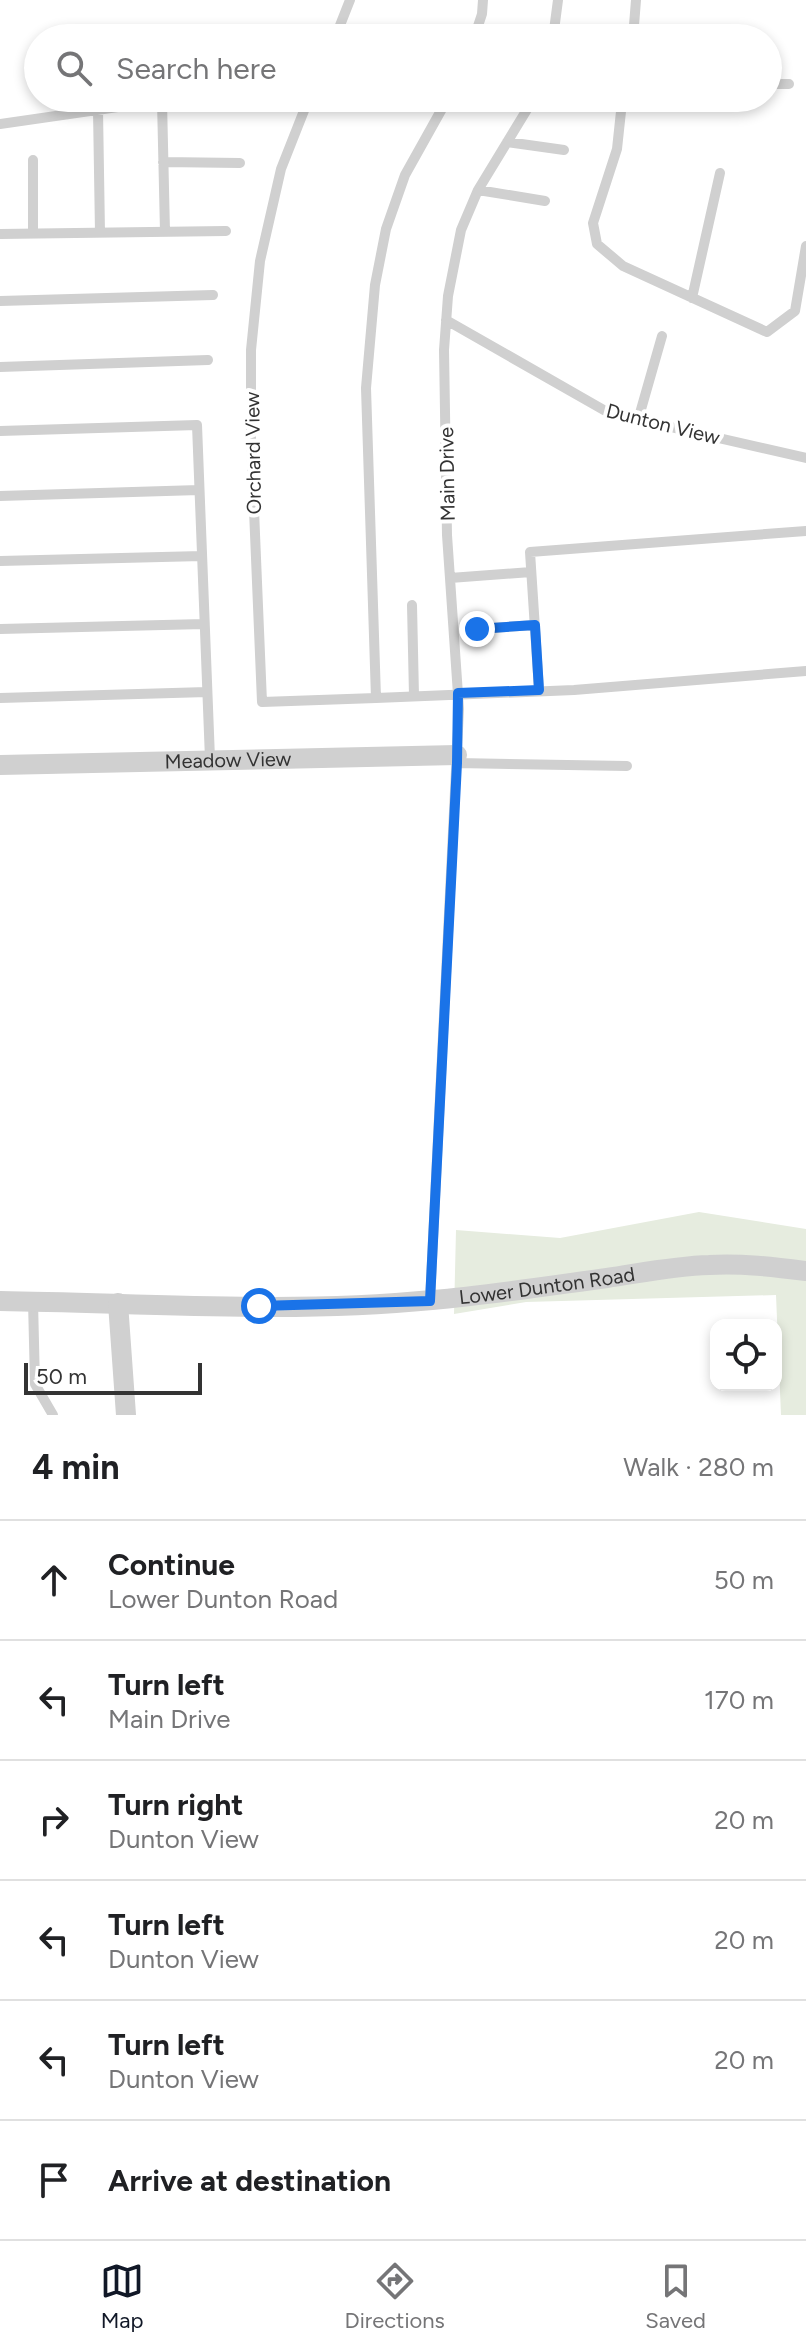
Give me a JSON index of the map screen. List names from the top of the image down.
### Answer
{
  "streets": {
    "street": ["Meadow View", "Lower Dunton Road"],
    "lane": ["Dunton View", "Orchard View", "Main Drive"]
  },
  "crossings": [
    ["Dunton View", "Main Drive"],
    ["Orchard View", "Main Drive"],
    ["Main Drive", "Meadow View"],
    ["Main Drive", "Lower Dunton Road"]
  ],
  "scale_bar": "50 m",
  "page": {
    "search": "Search here",
    "scale": "50 m",
    "heading": ["4 min", "Walk · 280 m"],
    "list": [
      ["Continue", "Lower Dunton Road", "50 m"],
      ["Turn left", "Main Drive", "170 m"],
      ["Turn right", "Dunton View", "20 m"],
      ["Turn left", "Dunton View", "20 m"],
      ["Turn left", "Dunton View", "20 m"],
      "Arrive at destination"
    ],
    "nav": ["Map", "Directions", "Saved"]
  }
}
